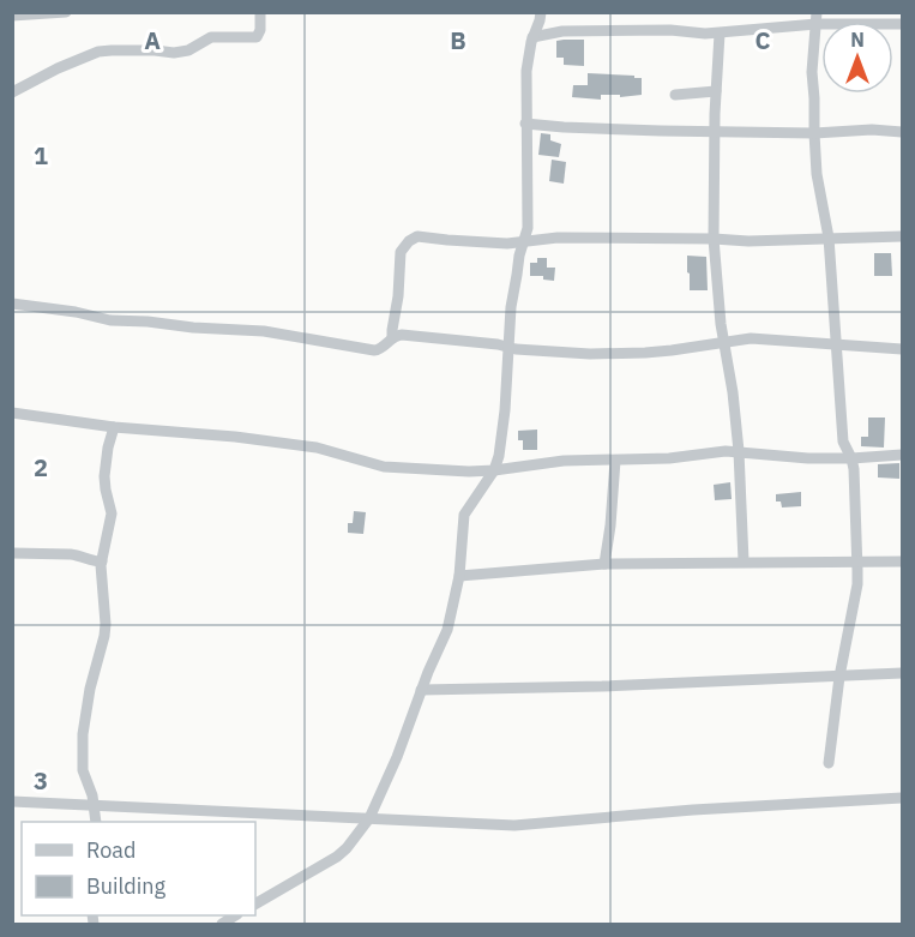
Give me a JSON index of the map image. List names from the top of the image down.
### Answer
{
  "legend": ["Road", "Building"],
  "north": "top",
  "grid": {
    "columns": ["A", "B", "C"],
    "rows": ["1", "2", "3"]
  }
}
